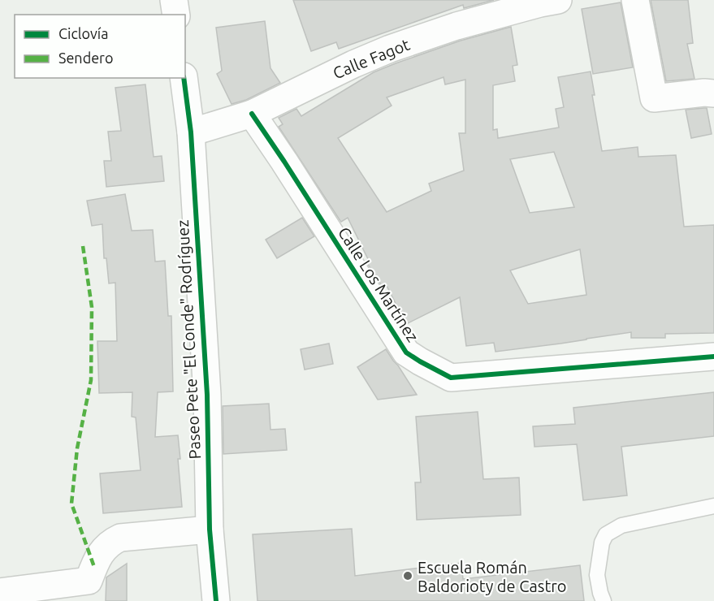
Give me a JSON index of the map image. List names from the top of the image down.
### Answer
{
  "streets": {
    "street": ["Calle Fagot", "Calle Los Martínez", "Paseo Pete \"El Conde\" Rodríguez"]
  },
  "crossings": [
    ["Calle Fagot", "Calle Los Martínez"],
    ["Calle Fagot", "Paseo Pete \"El Conde\" Rodríguez"]
  ],
  "places": ["Escuela Román Baldorioty de Castro"],
  "legend": ["Ciclovía", "Sendero"]
}
